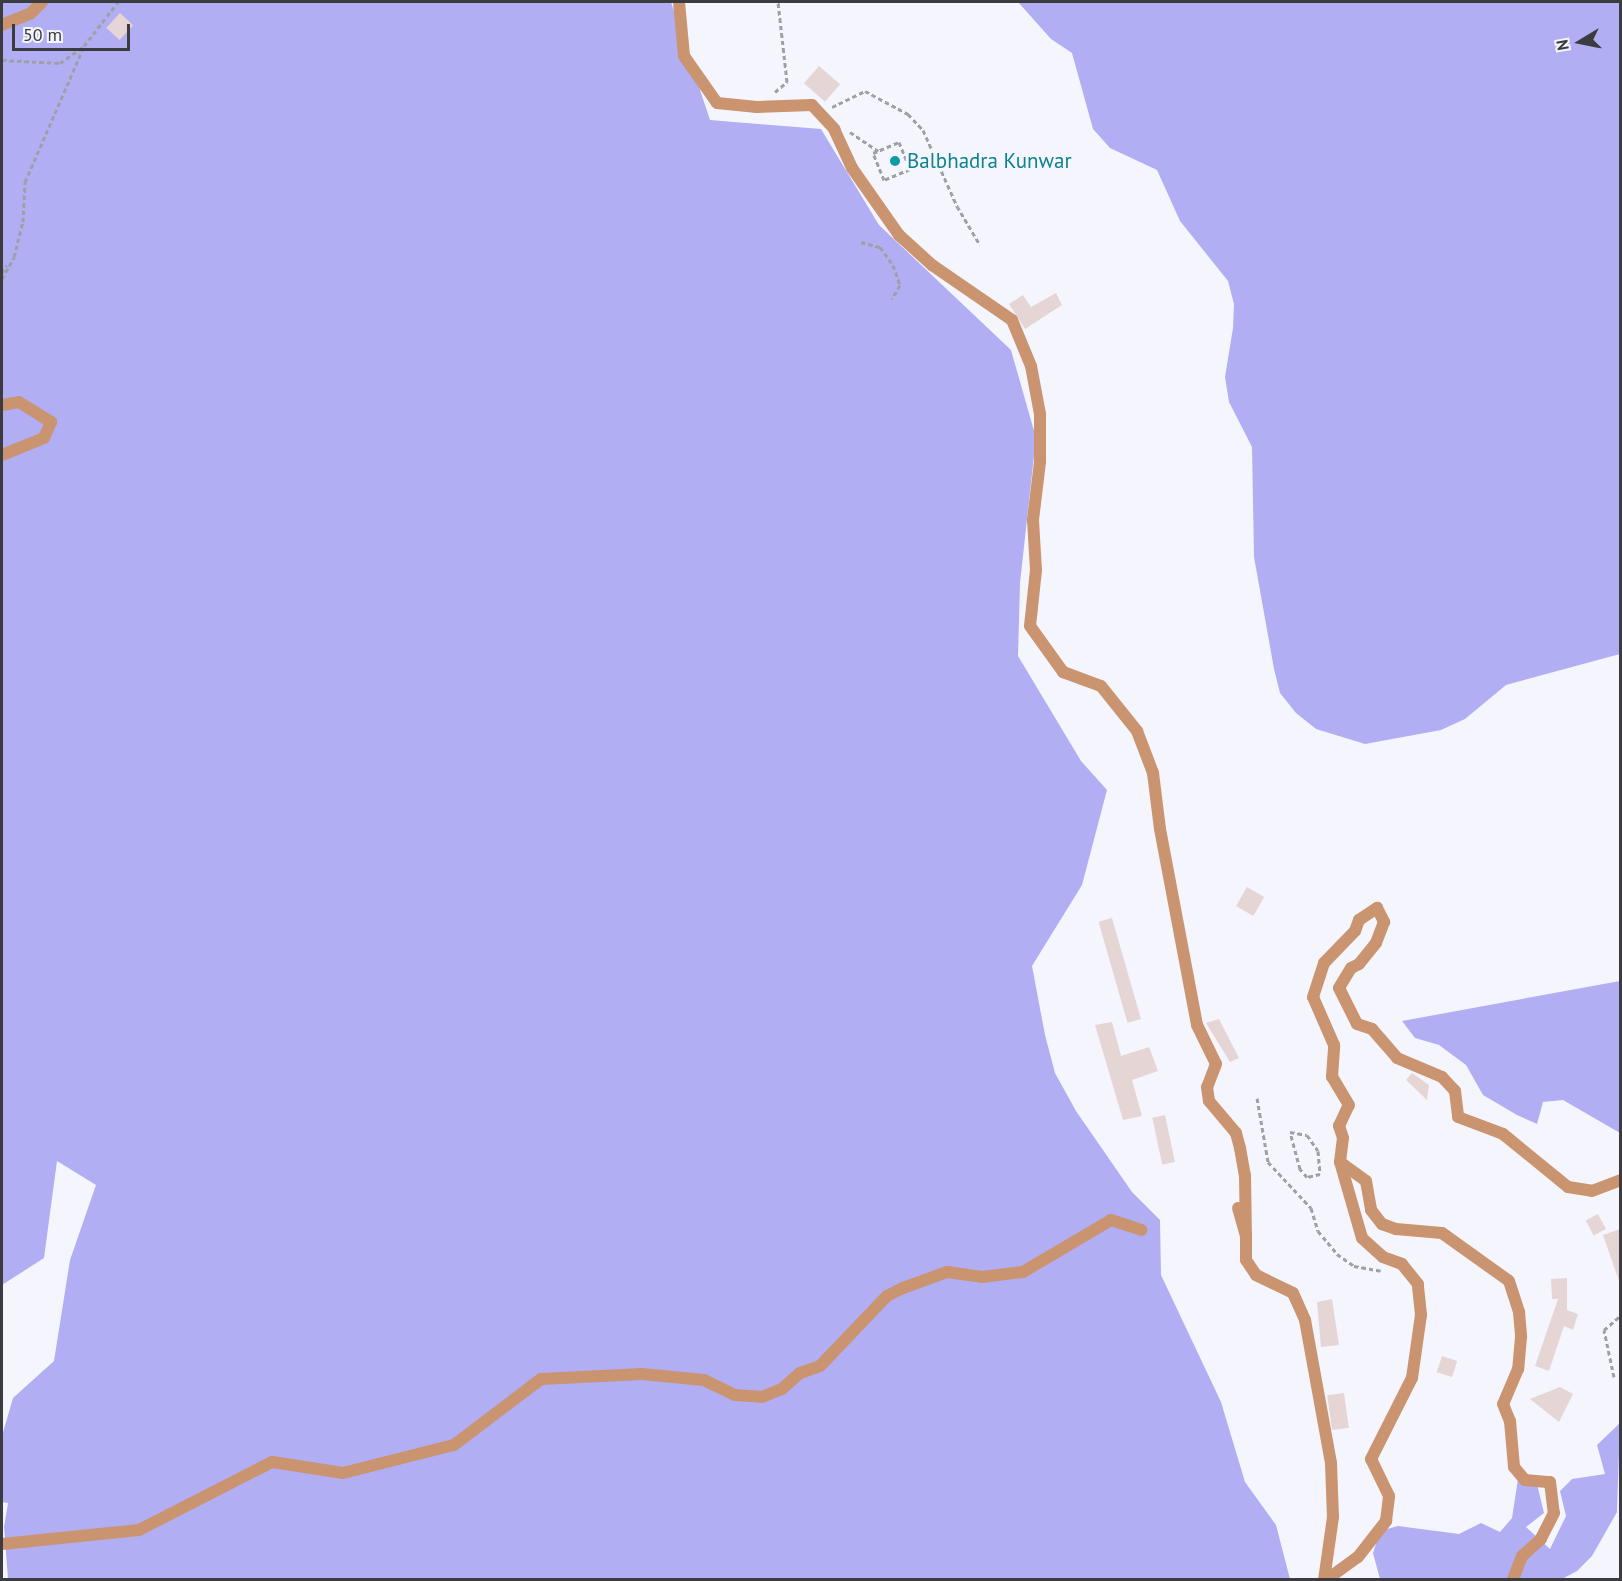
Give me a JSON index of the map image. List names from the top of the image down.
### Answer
{
  "places": ["Balbhadra Kunwar"],
  "scale_bar": "50 m",
  "north": "left"
}
